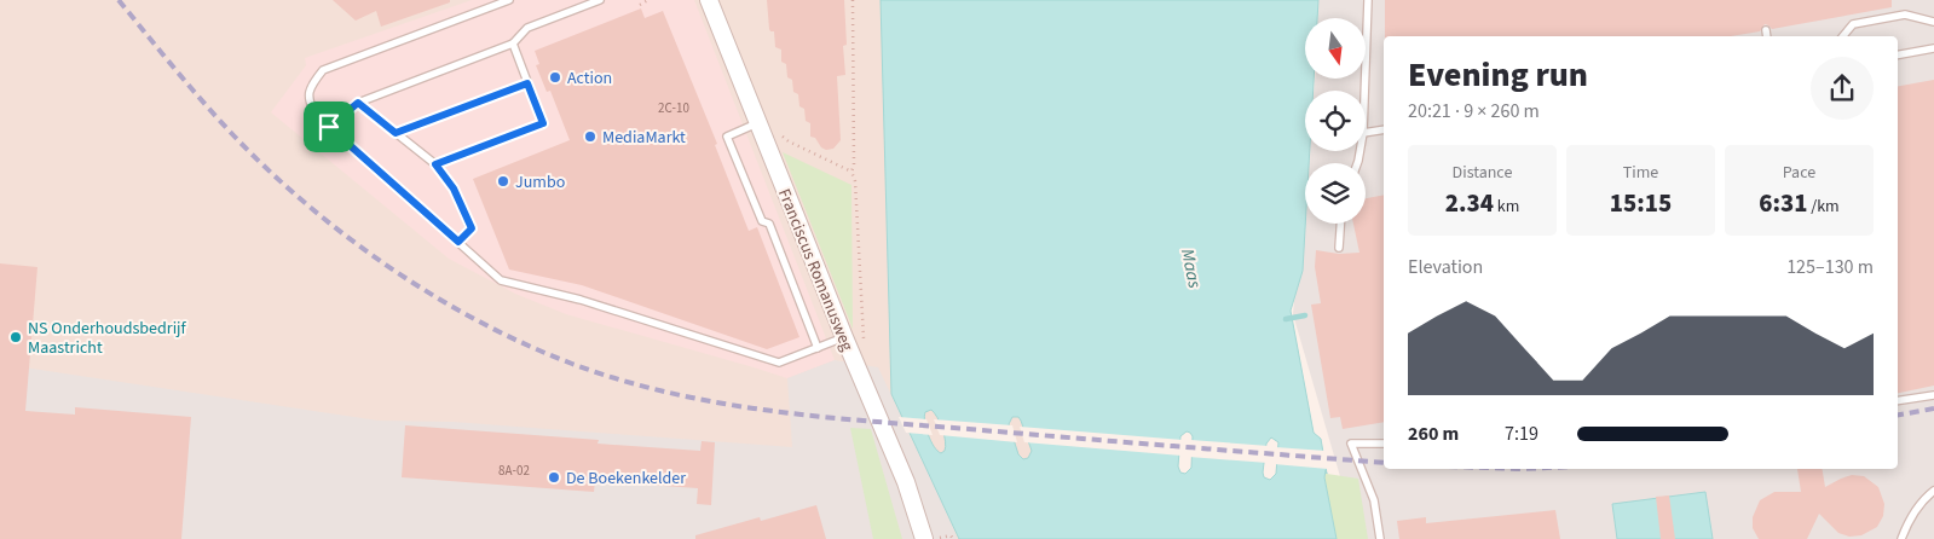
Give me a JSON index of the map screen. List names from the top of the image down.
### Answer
{
  "streets": {
    "street": ["Franciscus Romanusweg"]
  },
  "water": ["Maas"],
  "places": [
    "Action",
    "MediaMarkt",
    "Jumbo",
    "NS Onderhoudsbedrijf Maastricht",
    "De Boekenkelder"
  ],
  "house_numbers": ["2C-10", "8A-02"],
  "north": "bottom",
  "page": {
    "heading": ["Evening run", "20:21 · 9 × 260 m"],
    "stats": [
      ["Distance", "2.34 km"],
      ["Time", "15:15"],
      ["Pace", "6:31 /km"]
    ],
    "chart": ["Elevation", "125–130 m"],
    "list": [
      {
        "name": "260 m",
        "note": "7:19"
      }
    ]
  }
}
